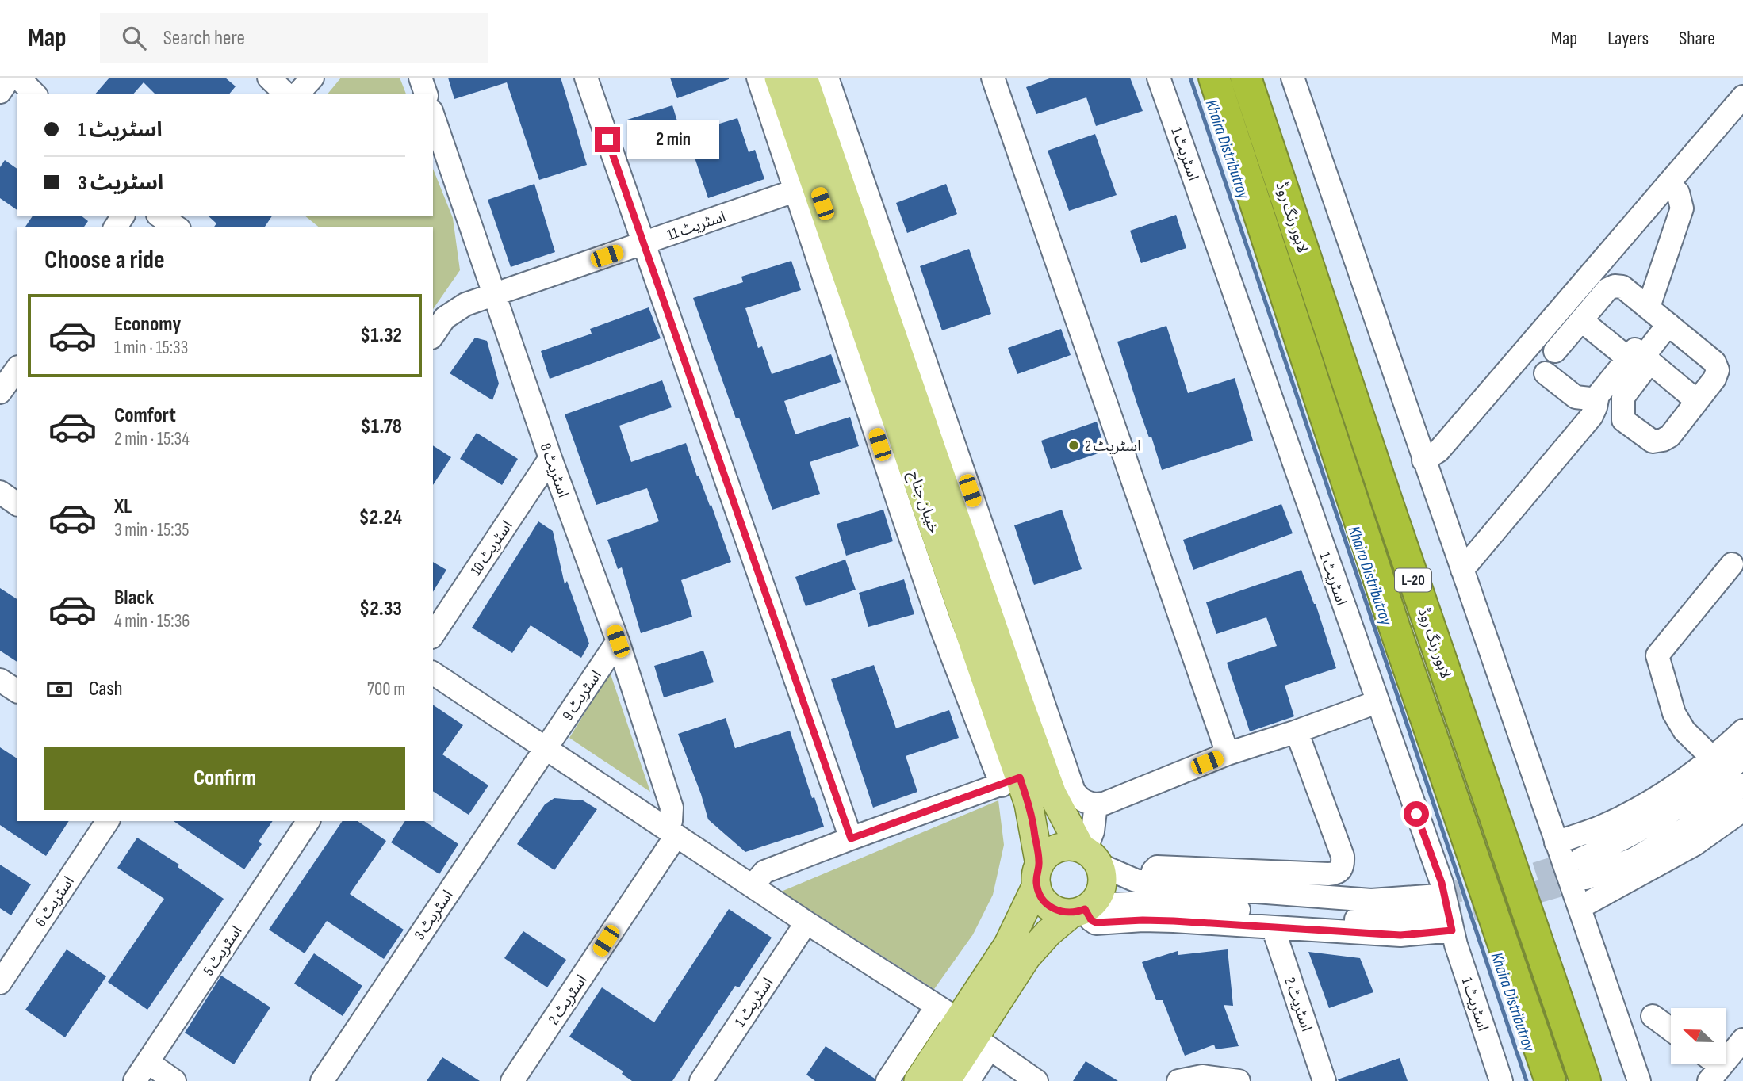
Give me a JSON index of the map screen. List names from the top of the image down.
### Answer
{
  "streets": {
    "highway": ["لاہور رنگ روڈ", "L-20"],
    "main road": ["خیبان جناح"],
    "street": [
      "اسٹریٹ 1",
      "اسٹریٹ 11",
      "اسٹریٹ 8",
      "اسٹریٹ 10",
      "اسٹریٹ 9",
      "اسٹریٹ 6",
      "اسٹریٹ 3",
      "اسٹریٹ 5",
      "اسٹریٹ 2"
    ]
  },
  "crossings": [
    ["اسٹریٹ 11", "اسٹریٹ 8"],
    ["اسٹریٹ 11", "خیبان جناح"],
    ["اسٹریٹ 8", "اسٹریٹ 10"],
    ["اسٹریٹ 8", "اسٹریٹ 9"],
    ["اسٹریٹ 8", "اسٹریٹ 2"],
    ["اسٹریٹ 9", "اسٹریٹ 3"]
  ],
  "water": ["Khaira Distributroy"],
  "places": ["اسٹریٹ 2"],
  "north": "left",
  "page": {
    "header": "Map",
    "search": "Search here",
    "nav": ["Map", "Layers", "Share"],
    "banner": ["اسٹریٹ 1", "اسٹریٹ 3"],
    "bubble": "2 min",
    "heading": "Choose a ride",
    "list": [
      {
        "name": "Economy",
        "note": "1 min · 15:33",
        "value": "$1.32"
      },
      {
        "name": "Comfort",
        "note": "2 min · 15:34",
        "value": "$1.78"
      },
      {
        "name": "XL",
        "note": "3 min · 15:35",
        "value": "$2.24"
      },
      {
        "name": "Black",
        "note": "4 min · 15:36",
        "value": "$2.33"
      }
    ],
    "pay": ["Cash", "700 m"],
    "buttons": "Confirm"
  }
}
